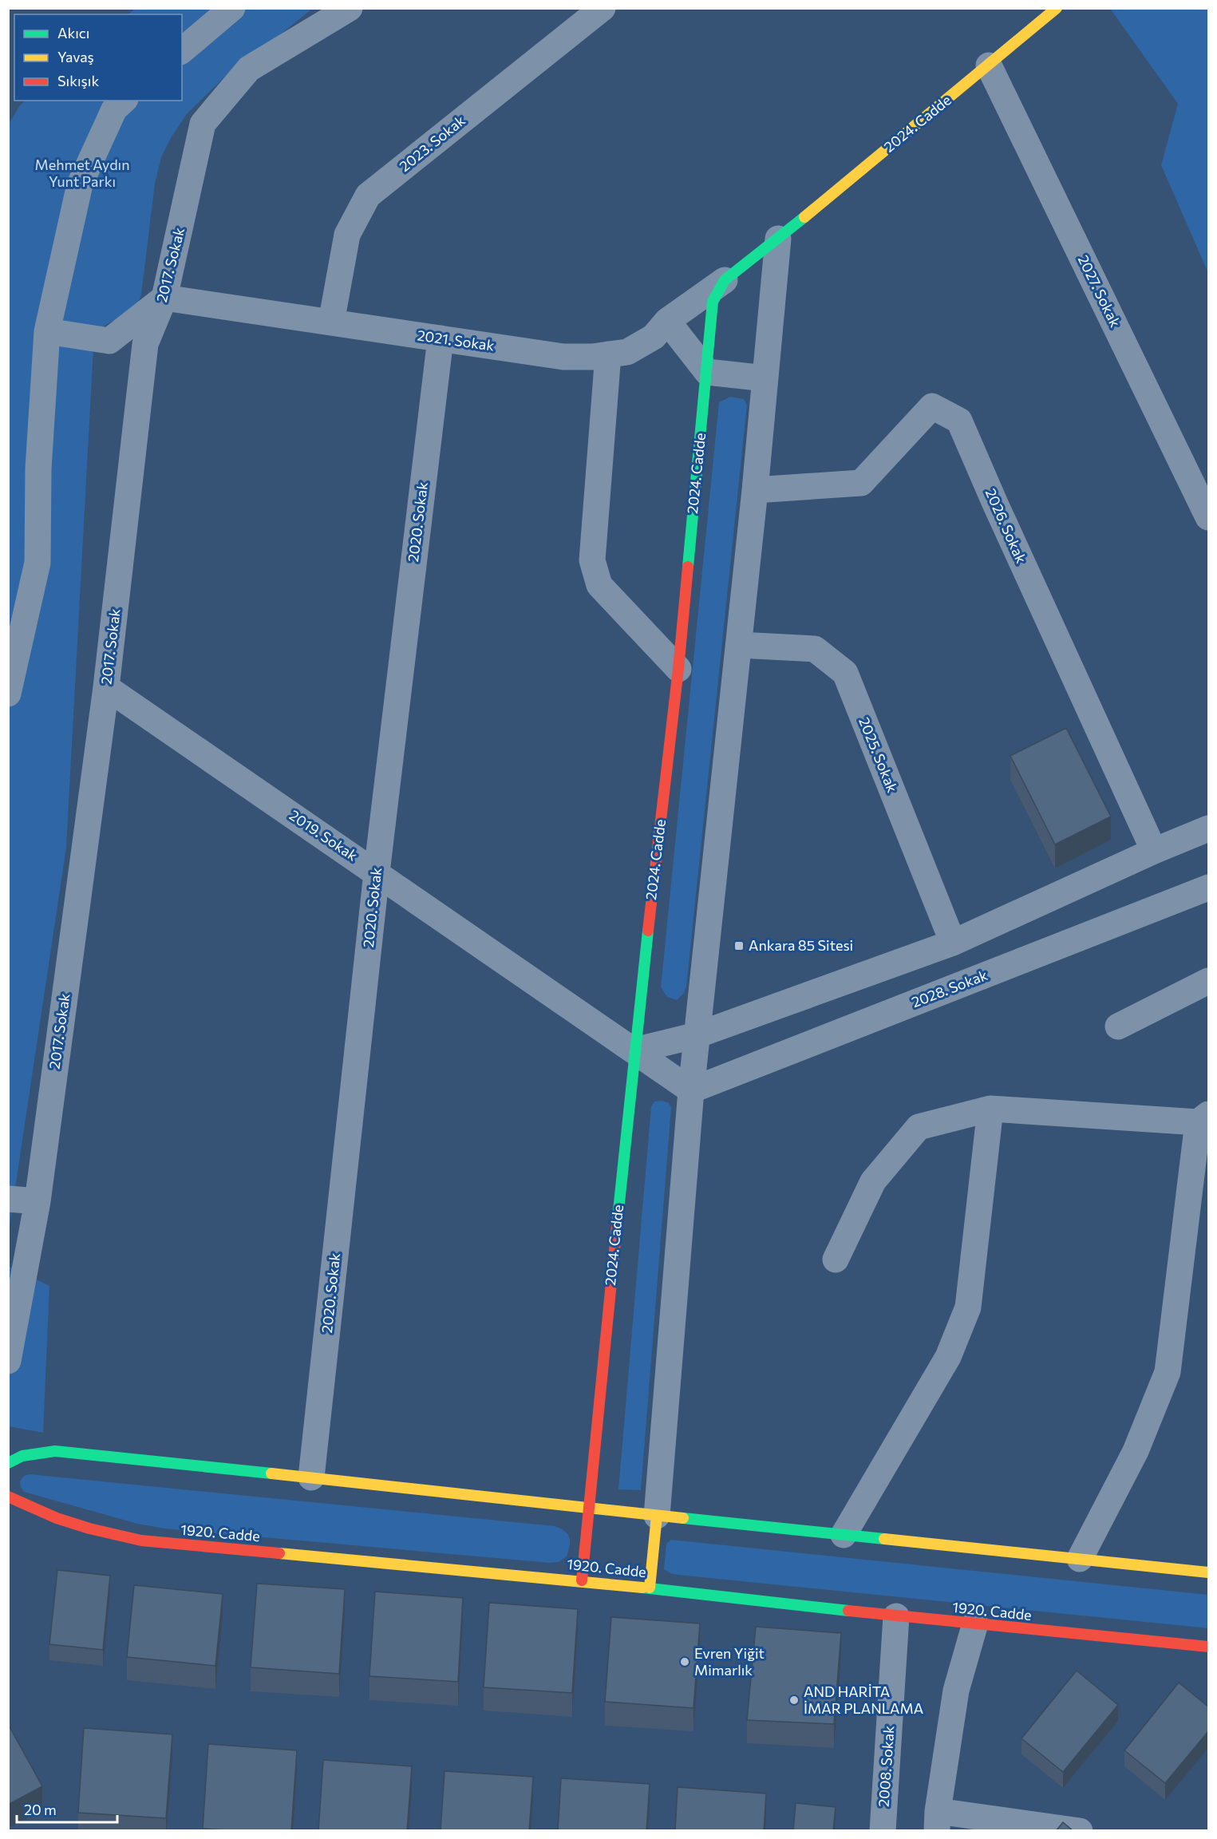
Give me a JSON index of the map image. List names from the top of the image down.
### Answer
{
  "streets": {
    "main road": ["2024. Cadde", "1920. Cadde"],
    "street": [
      "2023. Sokak",
      "2017. Sokak",
      "2027. Sokak",
      "2021. Sokak",
      "2020. Sokak",
      "2026. Sokak",
      "2025. Sokak",
      "2019. Sokak",
      "2028. Sokak",
      "2008. Sokak"
    ]
  },
  "crossings": [
    ["2024. Cadde", "2027. Sokak"],
    ["2024. Cadde", "2021. Sokak"],
    ["2024. Cadde", "2019. Sokak"],
    ["2024. Cadde", "1920. Cadde"],
    ["2023. Sokak", "2021. Sokak"],
    ["2017. Sokak", "2021. Sokak"],
    ["2017. Sokak", "2019. Sokak"],
    ["2021. Sokak", "2020. Sokak"],
    ["2020. Sokak", "2019. Sokak"],
    ["2019. Sokak", "2028. Sokak"],
    ["1920. Cadde", "2008. Sokak"]
  ],
  "parks": ["Mehmet Aydın Yunt Parkı"],
  "places": {
    "transit": ["Ankara 85 Sitesi"],
    "other": ["Evren Yiğit Mimarlık", "AND HARİTA İMAR PLANLAMA"]
  },
  "legend": ["Akıcı", "Yavaş", "Sıkışık"],
  "scale_bar": "20 m"
}
